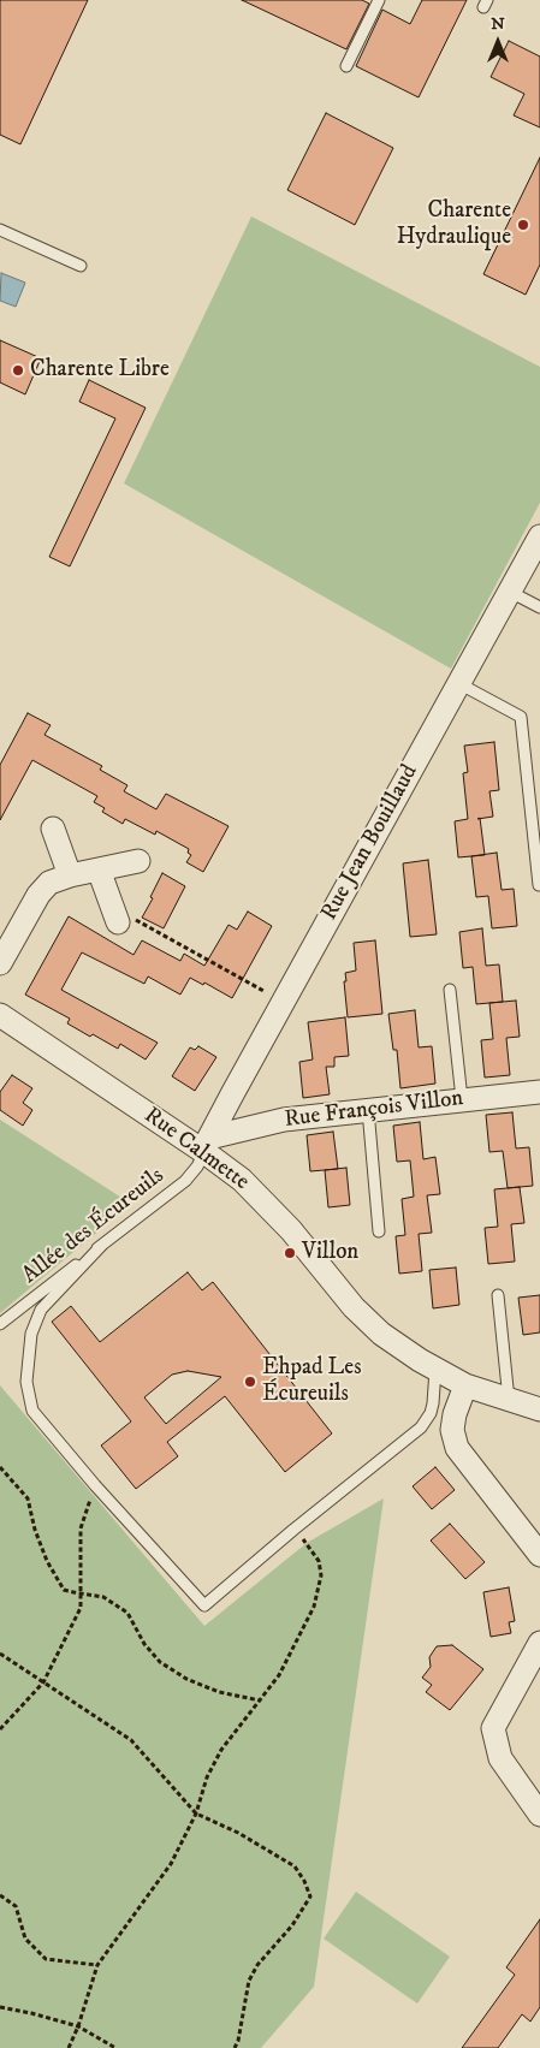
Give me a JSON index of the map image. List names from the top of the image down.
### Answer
{
  "streets": {
    "street": ["Rue Jean Bouillaud", "Rue François Villon", "Rue Calmette"],
    "lane": ["Allée des Écureuils"]
  },
  "crossings": [
    ["Rue Jean Bouillaud", "Rue François Villon"],
    ["Rue Jean Bouillaud", "Rue Calmette"],
    ["Rue Jean Bouillaud", "Allée des Écureuils"],
    ["Rue François Villon", "Rue Calmette"],
    ["Rue François Villon", "Allée des Écureuils"],
    ["Rue Calmette", "Allée des Écureuils"]
  ],
  "places": [
    "Charente Hydraulique",
    "Charente Libre",
    "Villon",
    "Ehpad Les Écureuils"
  ],
  "north": "top"
}
